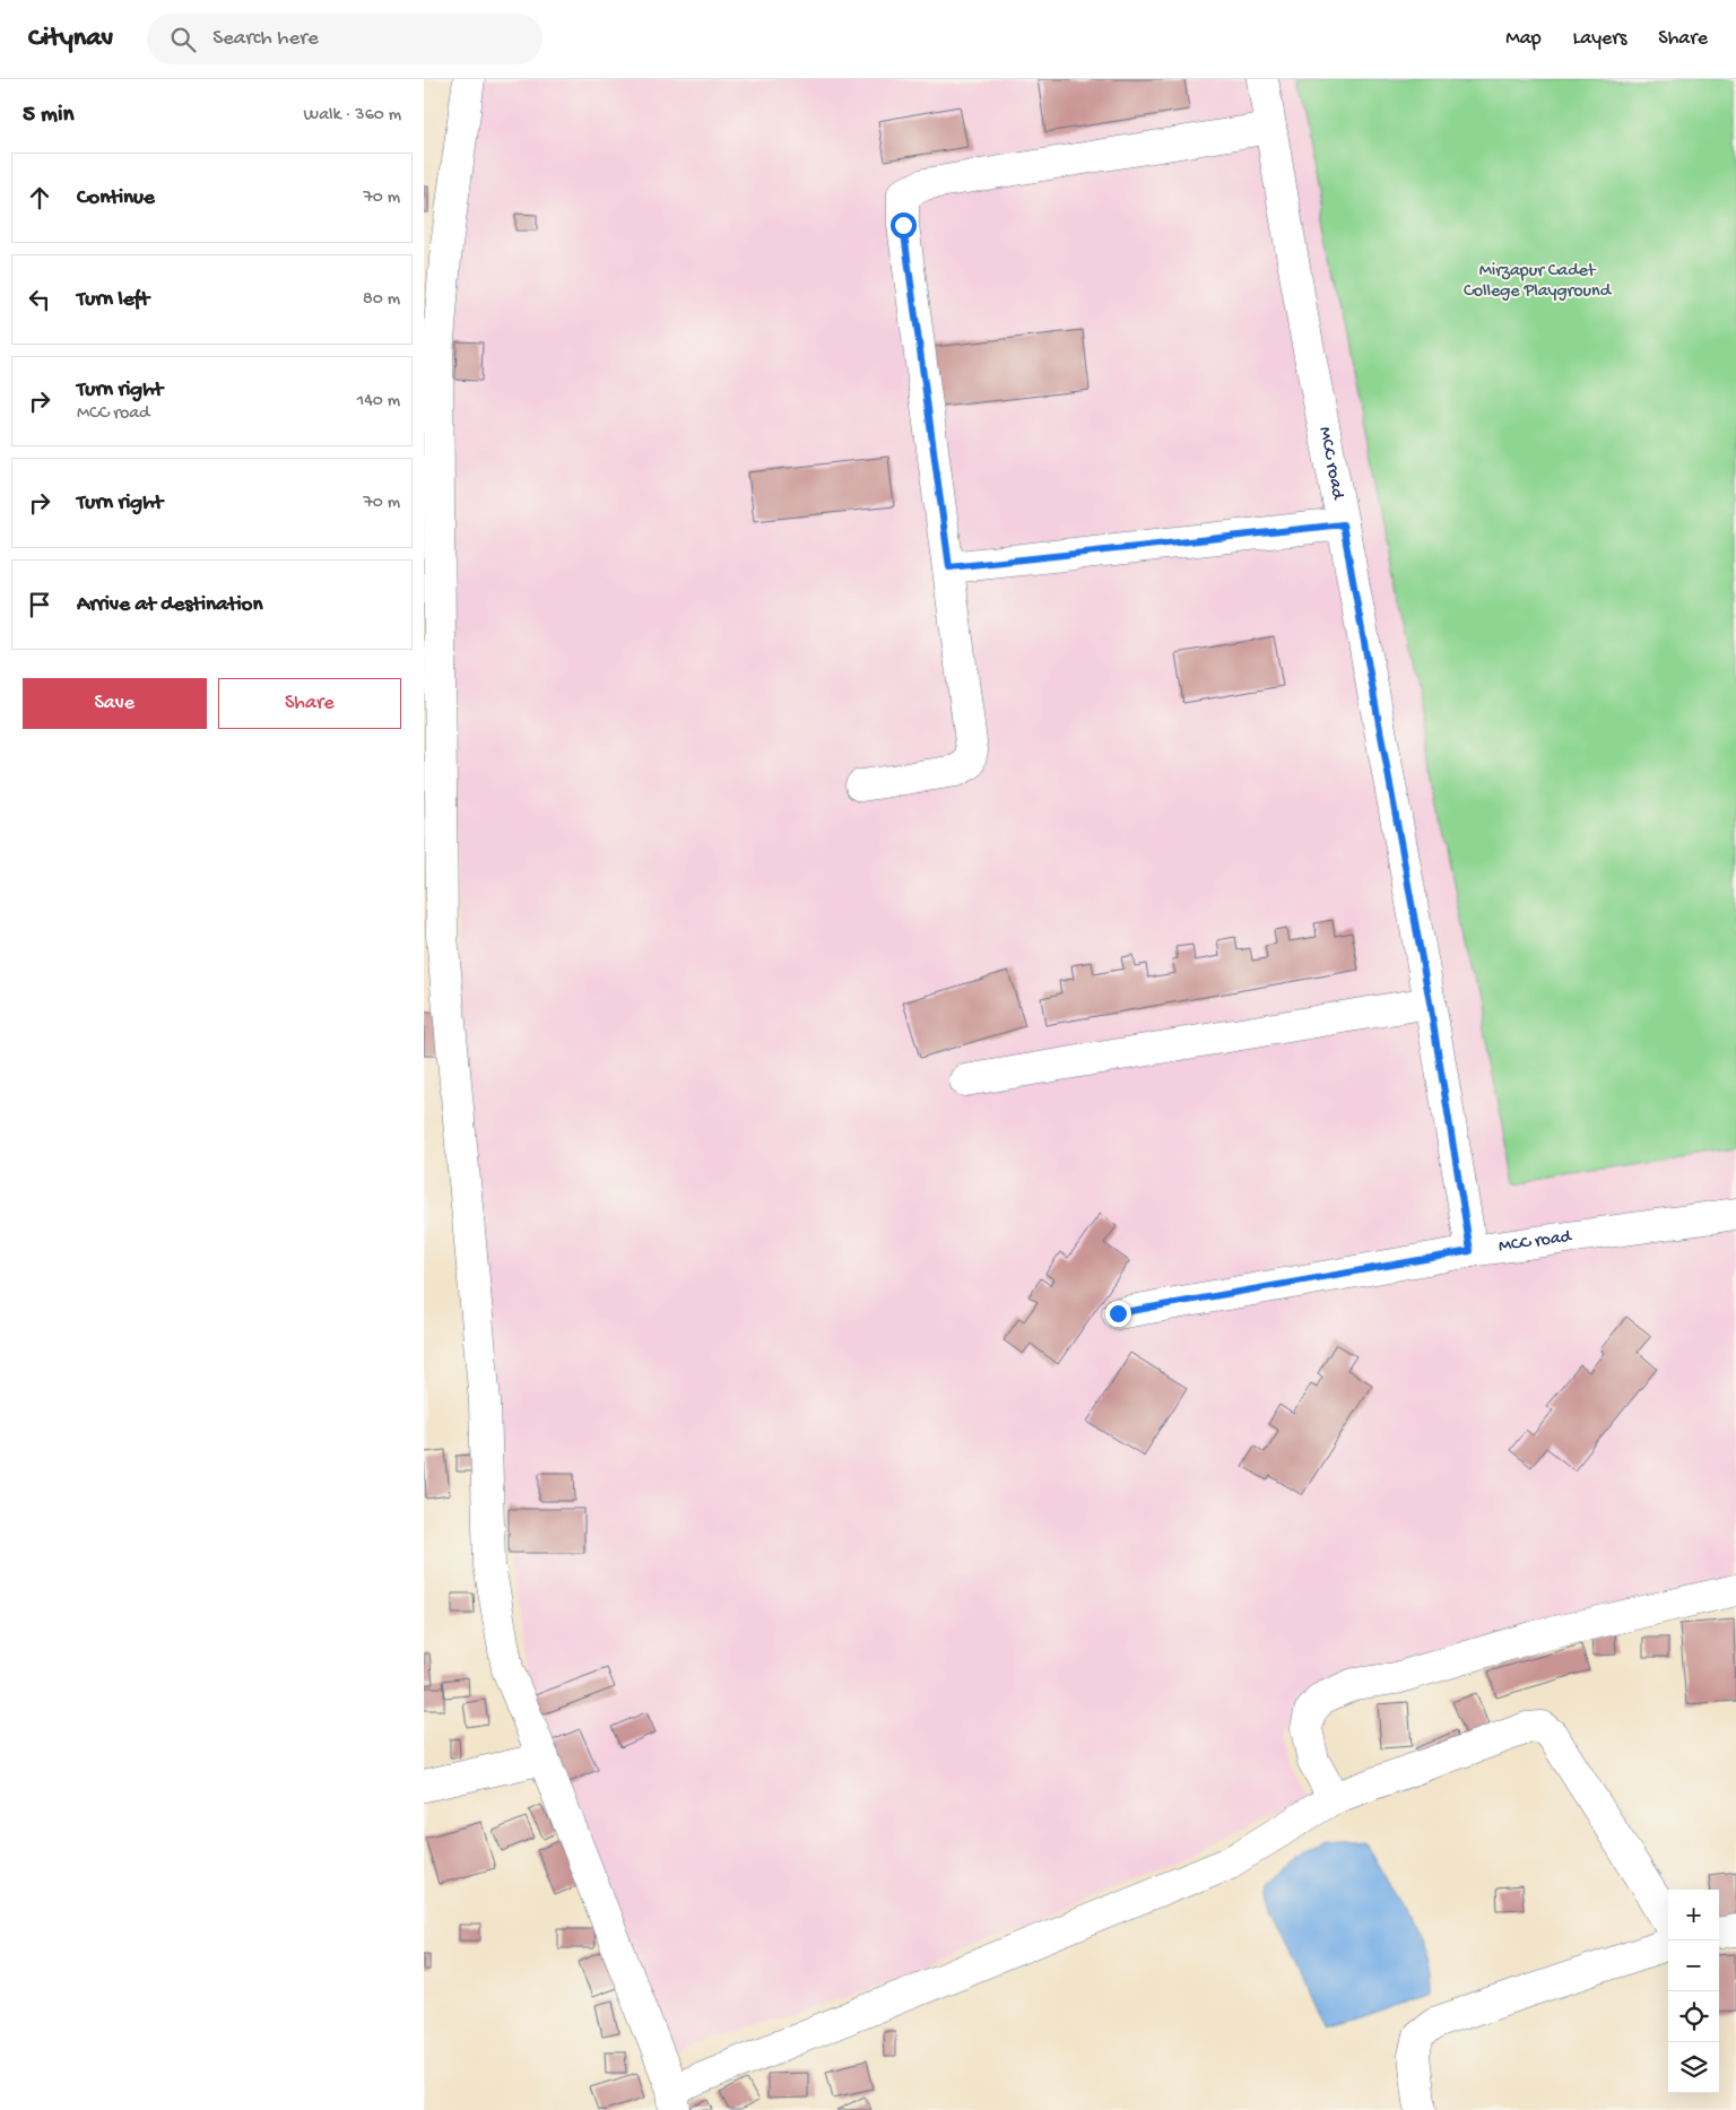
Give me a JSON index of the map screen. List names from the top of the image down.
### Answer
{
  "streets": {
    "street": ["MCC road"]
  },
  "parks": ["Mirzapur Cadet College Playground"],
  "page": {
    "header": "Citynav",
    "search": "Search here",
    "nav": ["Map", "Layers", "Share"],
    "heading": ["5 min", "Walk · 360 m"],
    "list": [
      ["Continue", "70 m"],
      ["Turn left", "80 m"],
      ["Turn right", "MCC road", "140 m"],
      ["Turn right", "70 m"],
      "Arrive at destination"
    ],
    "buttons": ["Save", "Share"],
    "map_buttons": ["+", "−"]
  }
}
